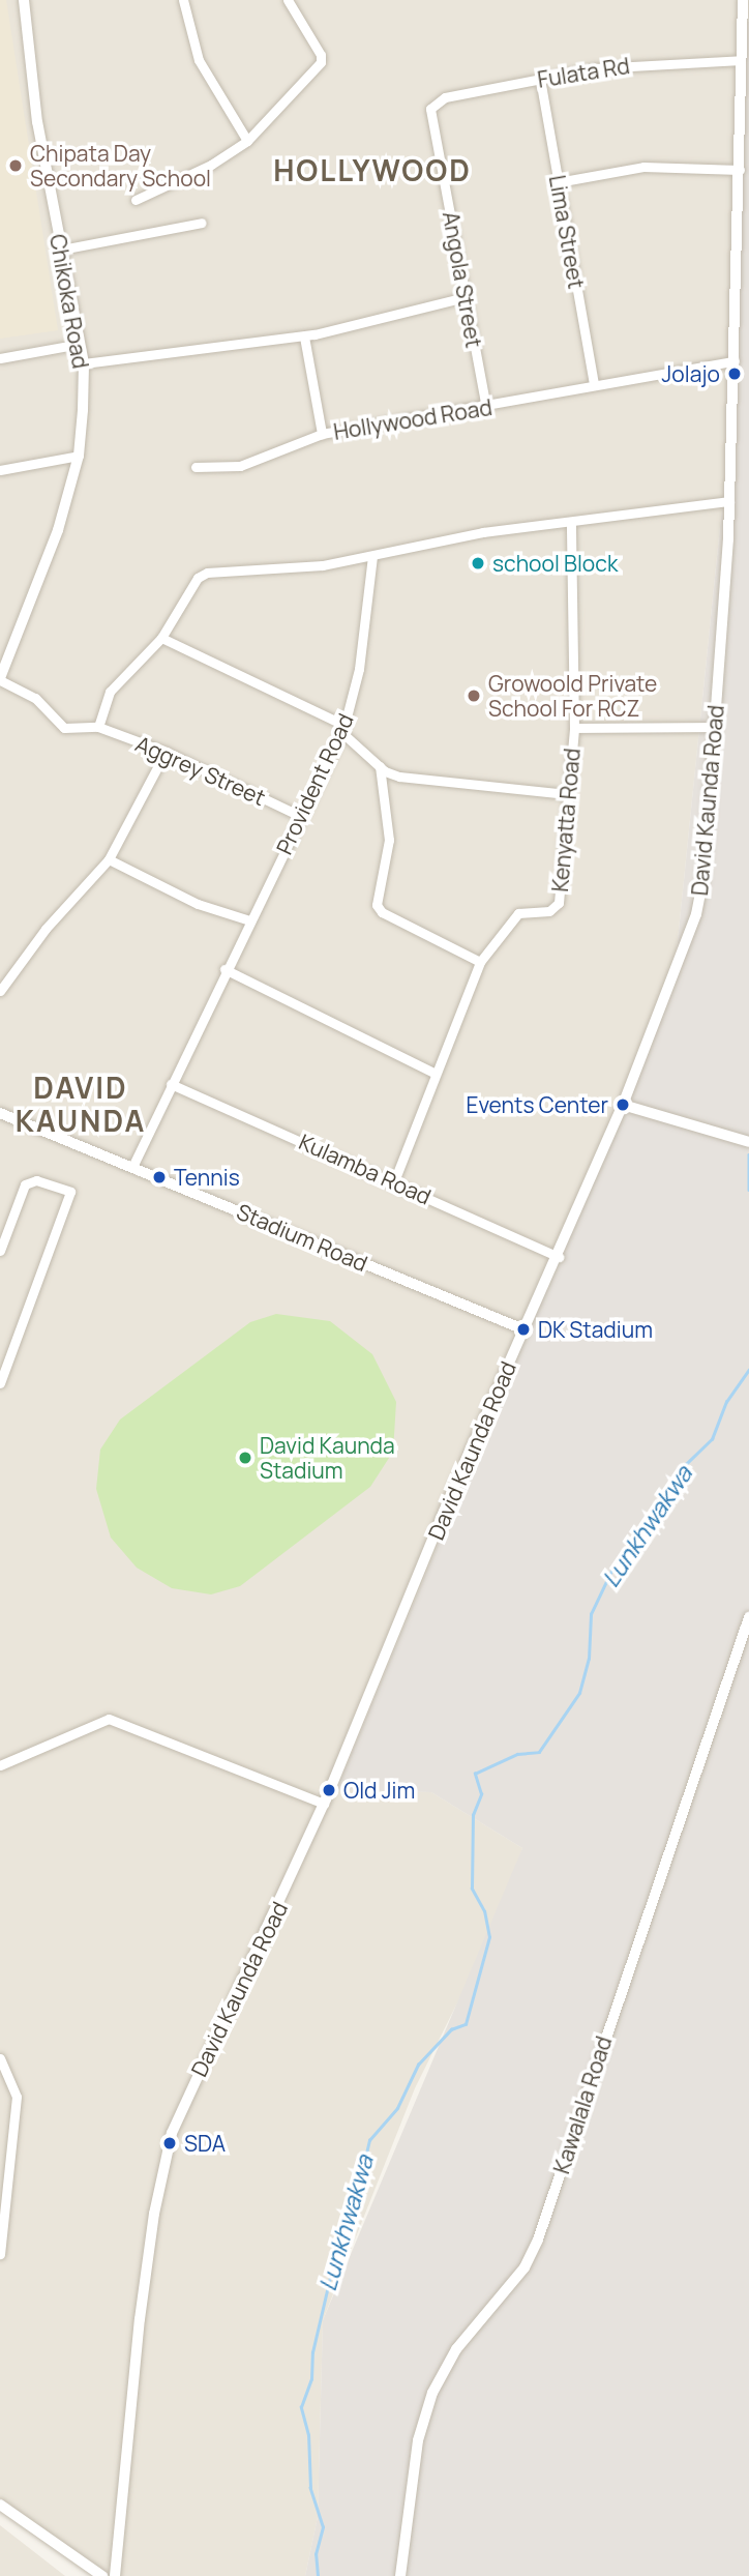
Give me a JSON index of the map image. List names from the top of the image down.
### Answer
{
  "streets": {
    "street": [
      "Fulata Rd",
      "Lima Street",
      "Angola Street",
      "Chikoka Road",
      "Hollywood Road",
      "Aggrey Street",
      "Provident Road",
      "David Kaunda Road",
      "Kenyatta Road",
      "Kulamba Road",
      "Stadium Road",
      "Kawalala Road"
    ]
  },
  "crossings": [
    ["Fulata Rd", "Lima Street"],
    ["Fulata Rd", "Angola Street"],
    ["Fulata Rd", "David Kaunda Road"],
    ["Lima Street", "Hollywood Road"],
    ["Angola Street", "Hollywood Road"],
    ["Chikoka Road", "Aggrey Street"],
    ["Hollywood Road", "David Kaunda Road"],
    ["Aggrey Street", "Provident Road"],
    ["Provident Road", "Kulamba Road"],
    ["Provident Road", "Stadium Road"],
    ["David Kaunda Road", "Kulamba Road"],
    ["David Kaunda Road", "Stadium Road"],
    ["Kenyatta Road", "Kulamba Road"]
  ],
  "districts": ["HOLLYWOOD", "DAVID KAUNDA"],
  "water": ["Lunkhwakwa"],
  "places": [
    "Chipata Day Secondary School",
    "Jolajo",
    "school Block",
    "Growoold Private School For RCZ",
    "Events Center",
    "Tennis",
    "DK Stadium",
    "David Kaunda Stadium",
    "Old Jim",
    "SDA"
  ]
}
